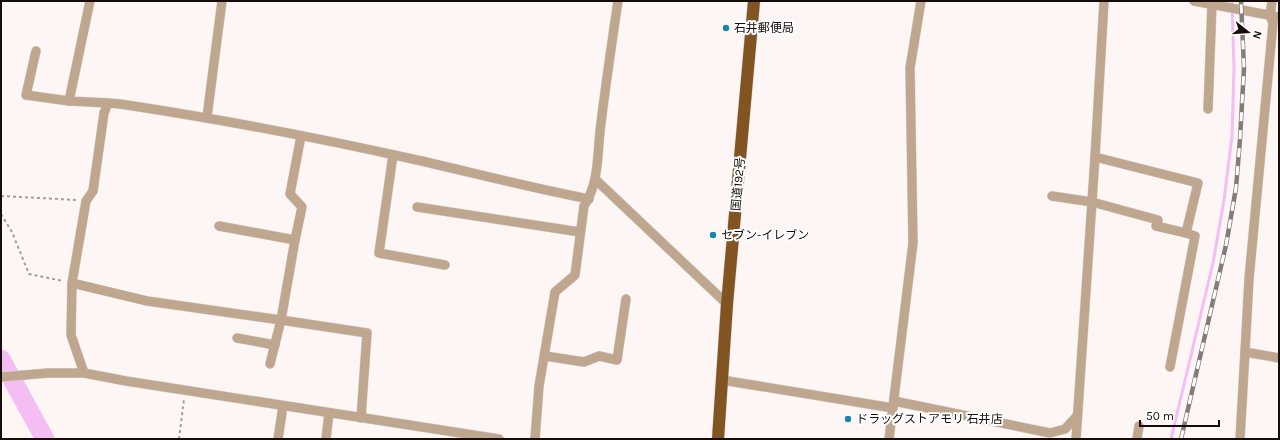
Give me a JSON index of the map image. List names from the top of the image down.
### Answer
{
  "streets": {
    "highway": ["国道192号"]
  },
  "places": ["石井郵便局", "セブン-イレブン", "ドラッグストアモリ 石井店"],
  "scale_bar": "50 m",
  "north": "right"
}
